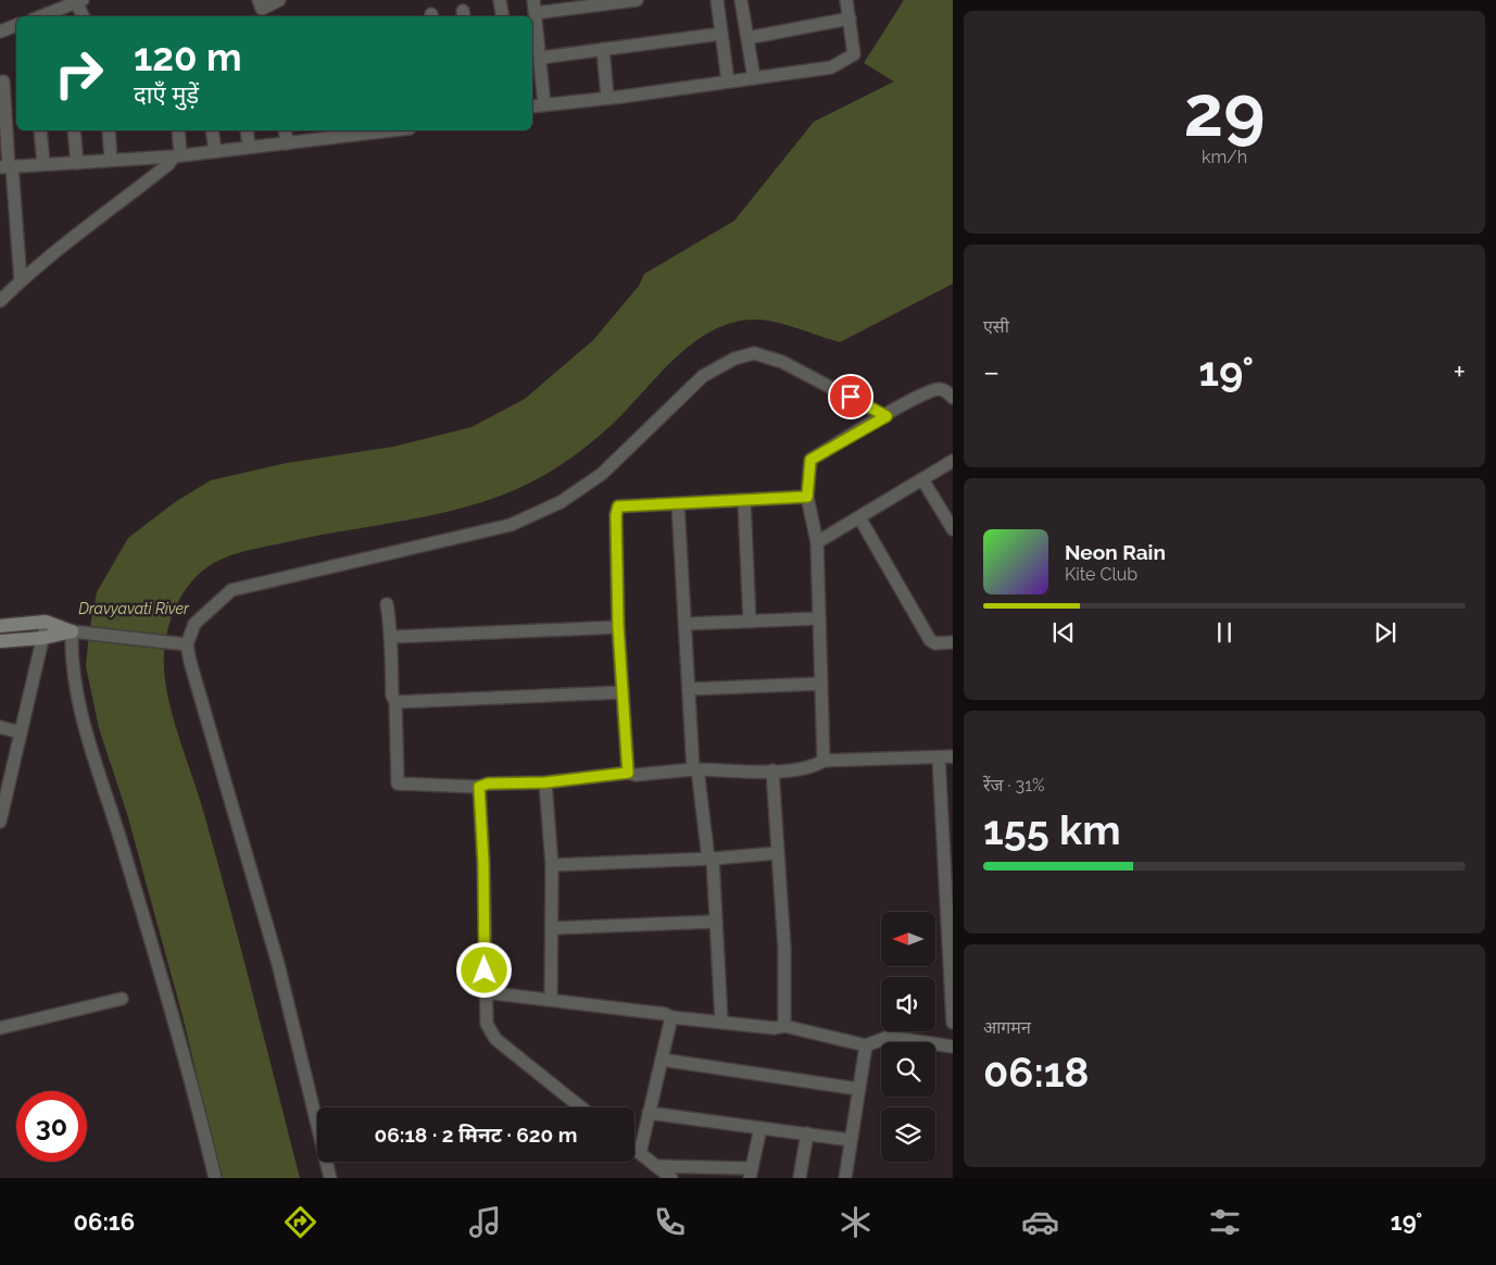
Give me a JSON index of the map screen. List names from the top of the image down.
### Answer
{
  "water": ["Dravyavati River"],
  "north": "left",
  "page": {
    "tile": [
      ["29", "km/h"],
      "एसी",
      ["रेंज · 31%", "155 km"],
      ["आगमन", "06:18"]
    ],
    "turn": ["120 m", "दाएँ मुड़ें"],
    "heat": ["−", "19°", "+"],
    "song": ["Neon Rain", "Kite Club"],
    "limit": "30",
    "trip": "06:18 · 2 मिनट · 620 m",
    "tabs": ["06:16", "19°"]
  }
}
